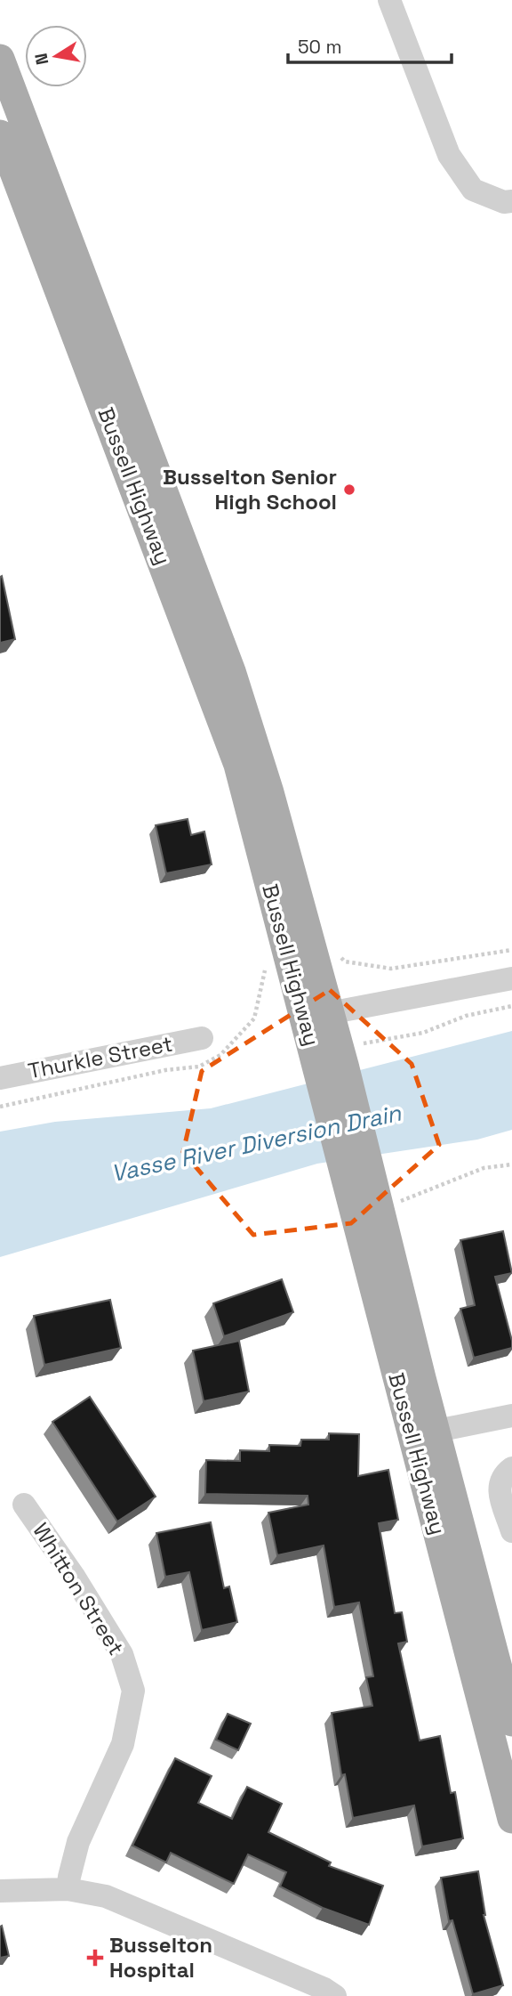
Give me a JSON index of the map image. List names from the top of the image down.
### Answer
{
  "streets": {
    "main road": ["Bussell Highway"],
    "street": ["Thurkle Street", "Whitton Street"]
  },
  "water": ["Vasse River Diversion Drain"],
  "places": {
    "other": ["Busselton Senior High School"],
    "health": ["Busselton Hospital"]
  },
  "scale_bar": "50 m",
  "north": "left"
}
